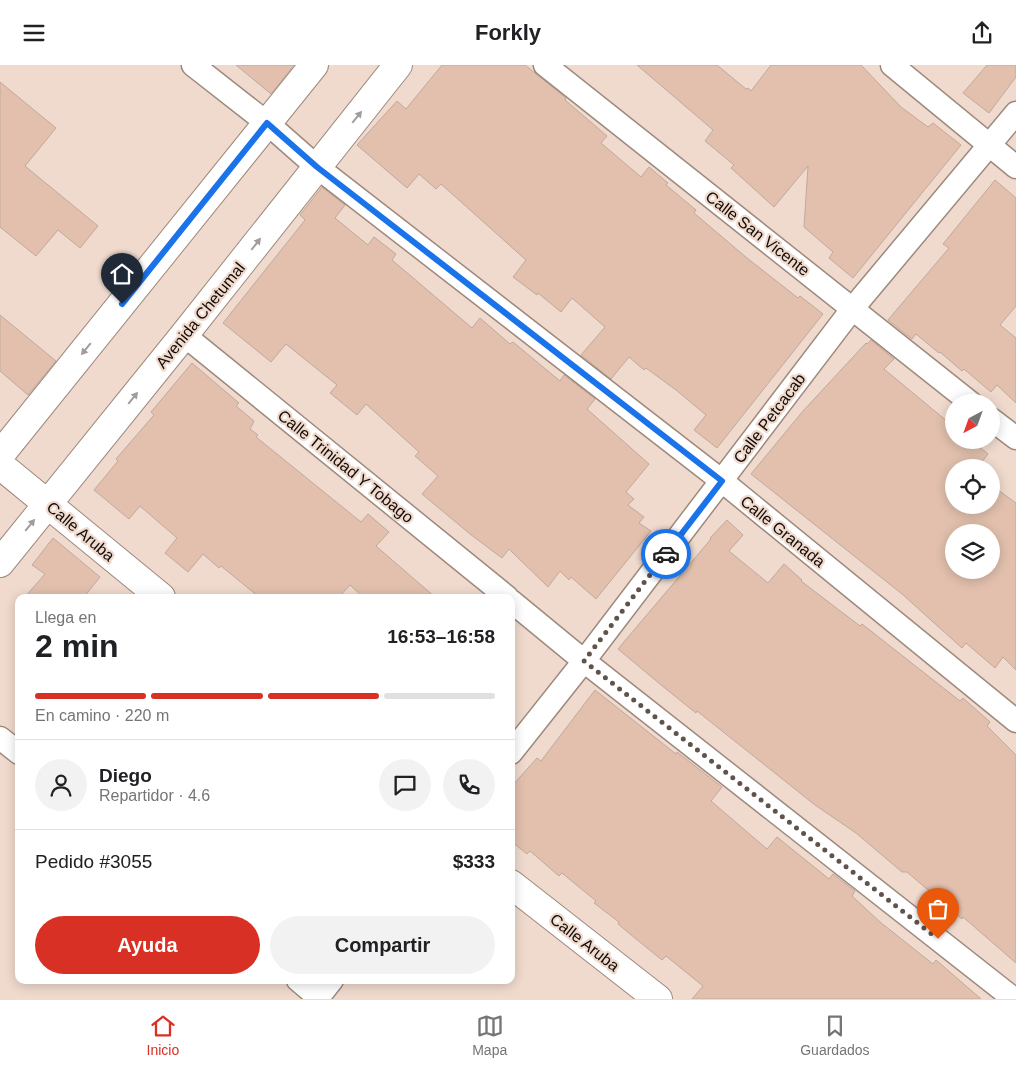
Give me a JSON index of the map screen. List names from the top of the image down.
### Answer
{
  "streets": {
    "main road": ["Avenida Chetumal", "Calle Aruba"],
    "street": [
      "Calle San Vicente",
      "Calle Petcacab",
      "Calle Trinidad Y Tobago",
      "Calle Granada"
    ]
  },
  "crossings": [
    ["Calle San Vicente", "Calle Petcacab"],
    ["Avenida Chetumal", "Calle Trinidad Y Tobago"],
    ["Avenida Chetumal", "Calle Aruba"],
    ["Avenida Chetumal", "Calle Granada"],
    ["Calle Petcacab", "Calle Granada"]
  ],
  "north": "bottom left",
  "page": {
    "header": "Forkly",
    "heading": ["2 min", "Llega en", "16:53–16:58"],
    "panel": [
      "Diego",
      "Repartidor · 4.6",
      "Pedido #3055",
      "$333"
    ],
    "bar": "En camino · 220 m",
    "buttons": ["Ayuda", "Compartir"],
    "tabs": ["Inicio", "Mapa", "Guardados"]
  }
}
